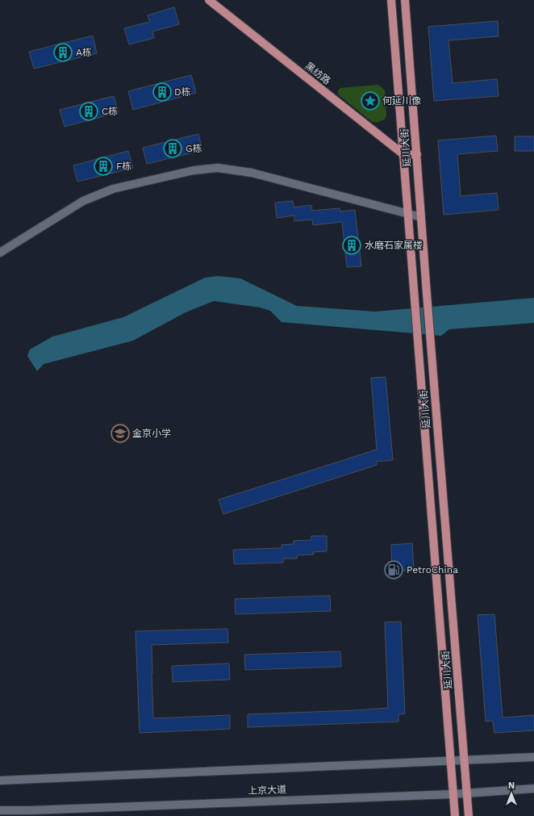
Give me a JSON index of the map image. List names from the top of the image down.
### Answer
{
  "streets": {
    "main road": ["黑纺路", "延川大街", "上京大道"]
  },
  "crossings": [
    ["黑纺路", "延川大街"],
    ["延川大街", "上京大道"]
  ],
  "places": {
    "building": [
      "A栋",
      "D栋",
      "C栋",
      "G栋",
      "F栋",
      "水磨石家属楼"
    ],
    "place": ["何延川像"],
    "school or university": ["金京小学"],
    "fuel station": ["PetroChina"]
  },
  "north": "top"
}
